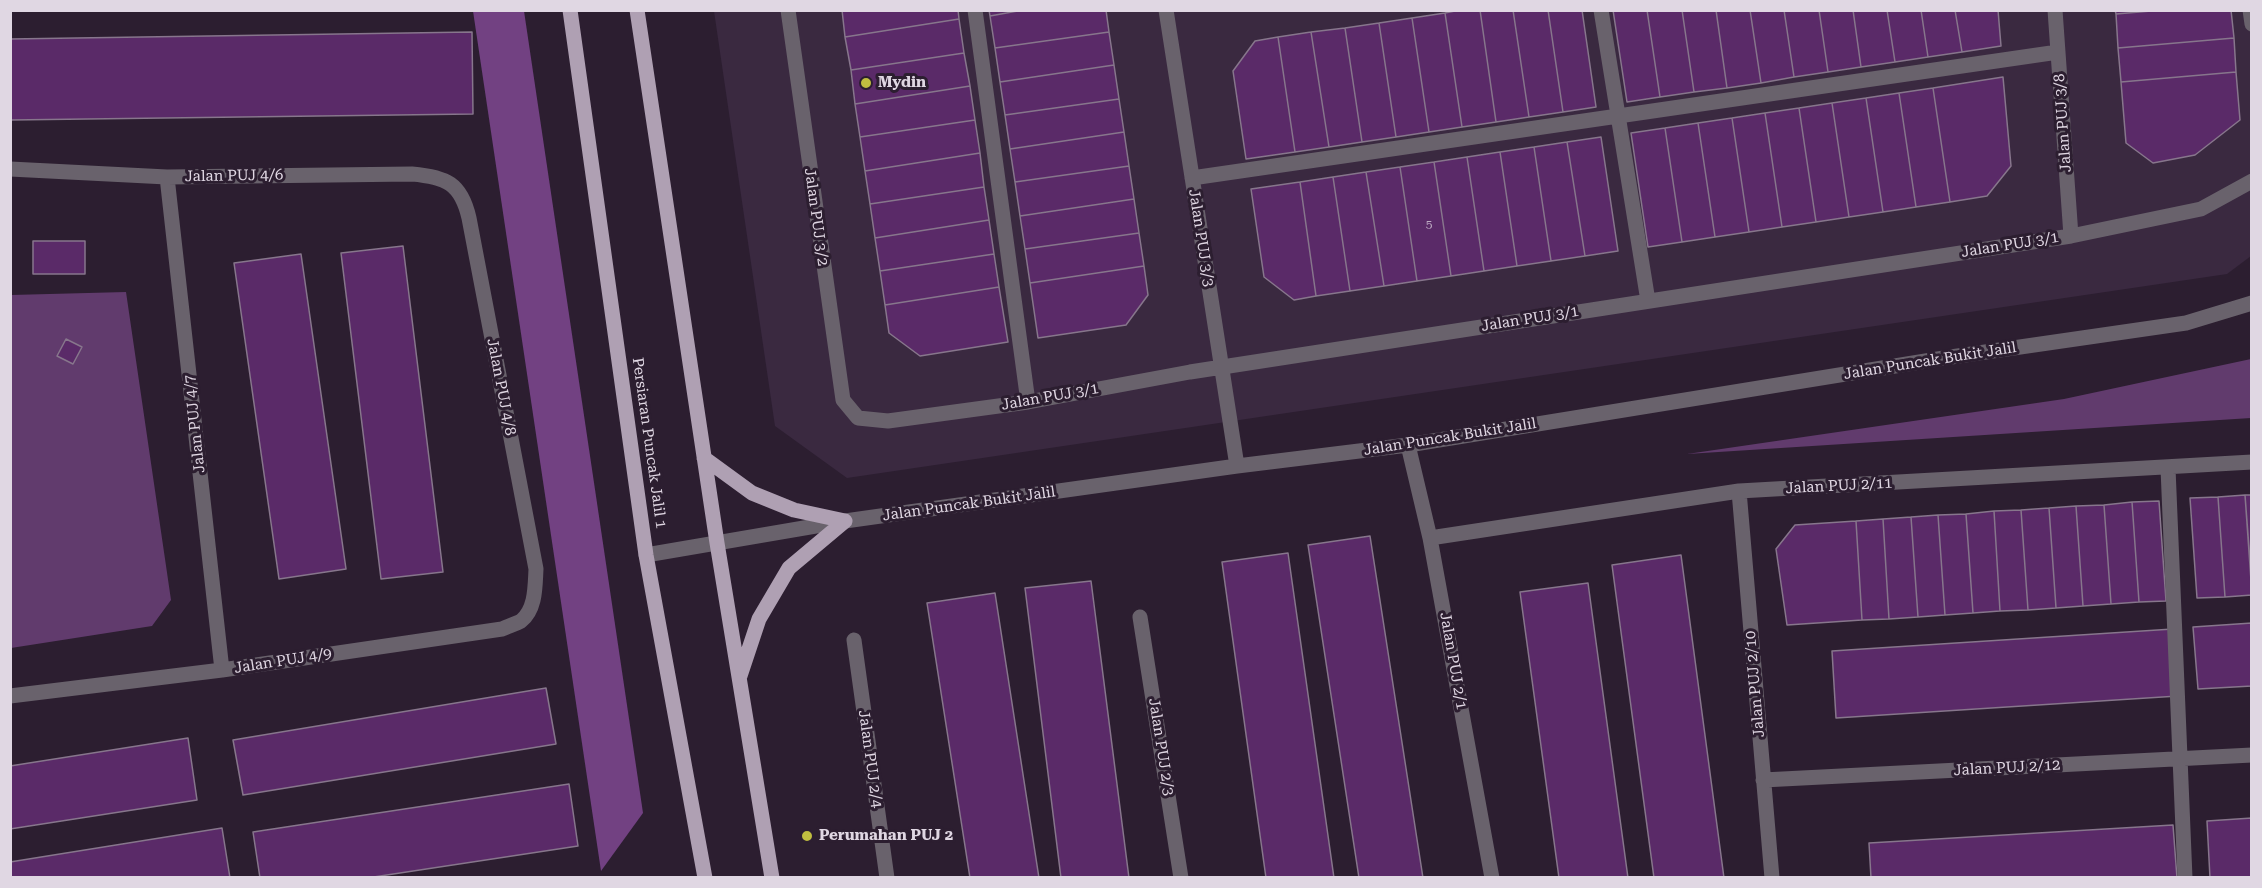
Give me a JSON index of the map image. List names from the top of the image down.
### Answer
{
  "streets": {
    "main road": ["Persiaran Puncak Jalil 1"],
    "street": [
      "Jalan PUJ 3/8",
      "Jalan PUJ 4/6",
      "Jalan PUJ 3/2",
      "Jalan PUJ 3/3",
      "Jalan PUJ 3/1",
      "Jalan Puncak Bukit Jalil",
      "Jalan PUJ 4/8",
      "Jalan PUJ 4/7",
      "Jalan PUJ 2/11",
      "Jalan PUJ 4/9",
      "Jalan PUJ 2/1",
      "Jalan PUJ 2/10",
      "Jalan PUJ 2/3",
      "Jalan PUJ 2/4",
      "Jalan PUJ 2/12"
    ]
  },
  "crossings": [
    ["Jalan PUJ 3/8", "Jalan PUJ 3/1"],
    ["Jalan PUJ 4/6", "Jalan PUJ 4/8"],
    ["Jalan PUJ 4/6", "Jalan PUJ 4/7"],
    ["Jalan PUJ 3/2", "Jalan PUJ 3/1"],
    ["Jalan PUJ 3/3", "Jalan PUJ 3/1"],
    ["Jalan PUJ 3/3", "Jalan Puncak Bukit Jalil"],
    ["Jalan Puncak Bukit Jalil", "Persiaran Puncak Jalil 1"],
    ["Jalan Puncak Bukit Jalil", "Jalan PUJ 2/1"],
    ["Jalan PUJ 4/8", "Jalan PUJ 4/9"],
    ["Jalan PUJ 4/7", "Jalan PUJ 4/9"],
    ["Jalan PUJ 2/11", "Jalan PUJ 2/1"],
    ["Jalan PUJ 2/11", "Jalan PUJ 2/10"],
    ["Jalan PUJ 2/10", "Jalan PUJ 2/12"]
  ],
  "places": ["Mydin", "Perumahan PUJ 2"],
  "house_numbers": ["5"]
}
